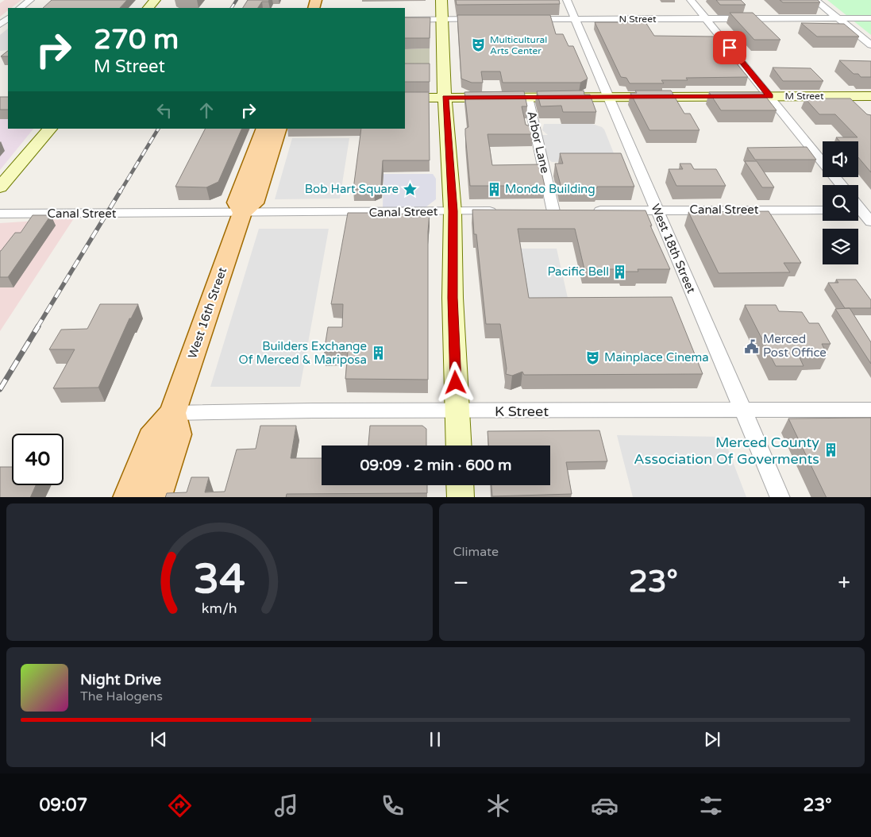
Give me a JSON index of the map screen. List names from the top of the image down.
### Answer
{
  "streets": {
    "main road": ["West 16th Street"],
    "street": [
      "N Street",
      "M Street",
      "Arbor Lane",
      "Canal Street",
      "West 18th Street",
      "K Street"
    ]
  },
  "crossings": [
    ["N Street", "West 18th Street"],
    ["M Street", "Arbor Lane"],
    ["M Street", "West 18th Street"],
    ["Canal Street", "West 18th Street"],
    ["Canal Street", "West 16th Street"],
    ["West 18th Street", "K Street"],
    ["West 16th Street", "K Street"]
  ],
  "places": {
    "theatre": ["Multicultural Arts Center", "Mainplace Cinema"],
    "place": ["Bob Hart Square"],
    "building": [
      "Mondo Building",
      "Pacific Bell",
      "Builders Exchange Of Merced & Mariposa",
      "Merced County Association Of Goverments"
    ],
    "public building": ["Merced Post Office"]
  },
  "page": {
    "turn": ["270 m", "M Street"],
    "limit": "40",
    "trip": "09:09 · 2 min · 600 m",
    "tile": "Climate",
    "heat": ["−", "23°", "+"],
    "song": ["Night Drive", "The Halogens"],
    "tabs": ["09:07", "23°"],
    "gauge": ["34", "km/h"]
  }
}
